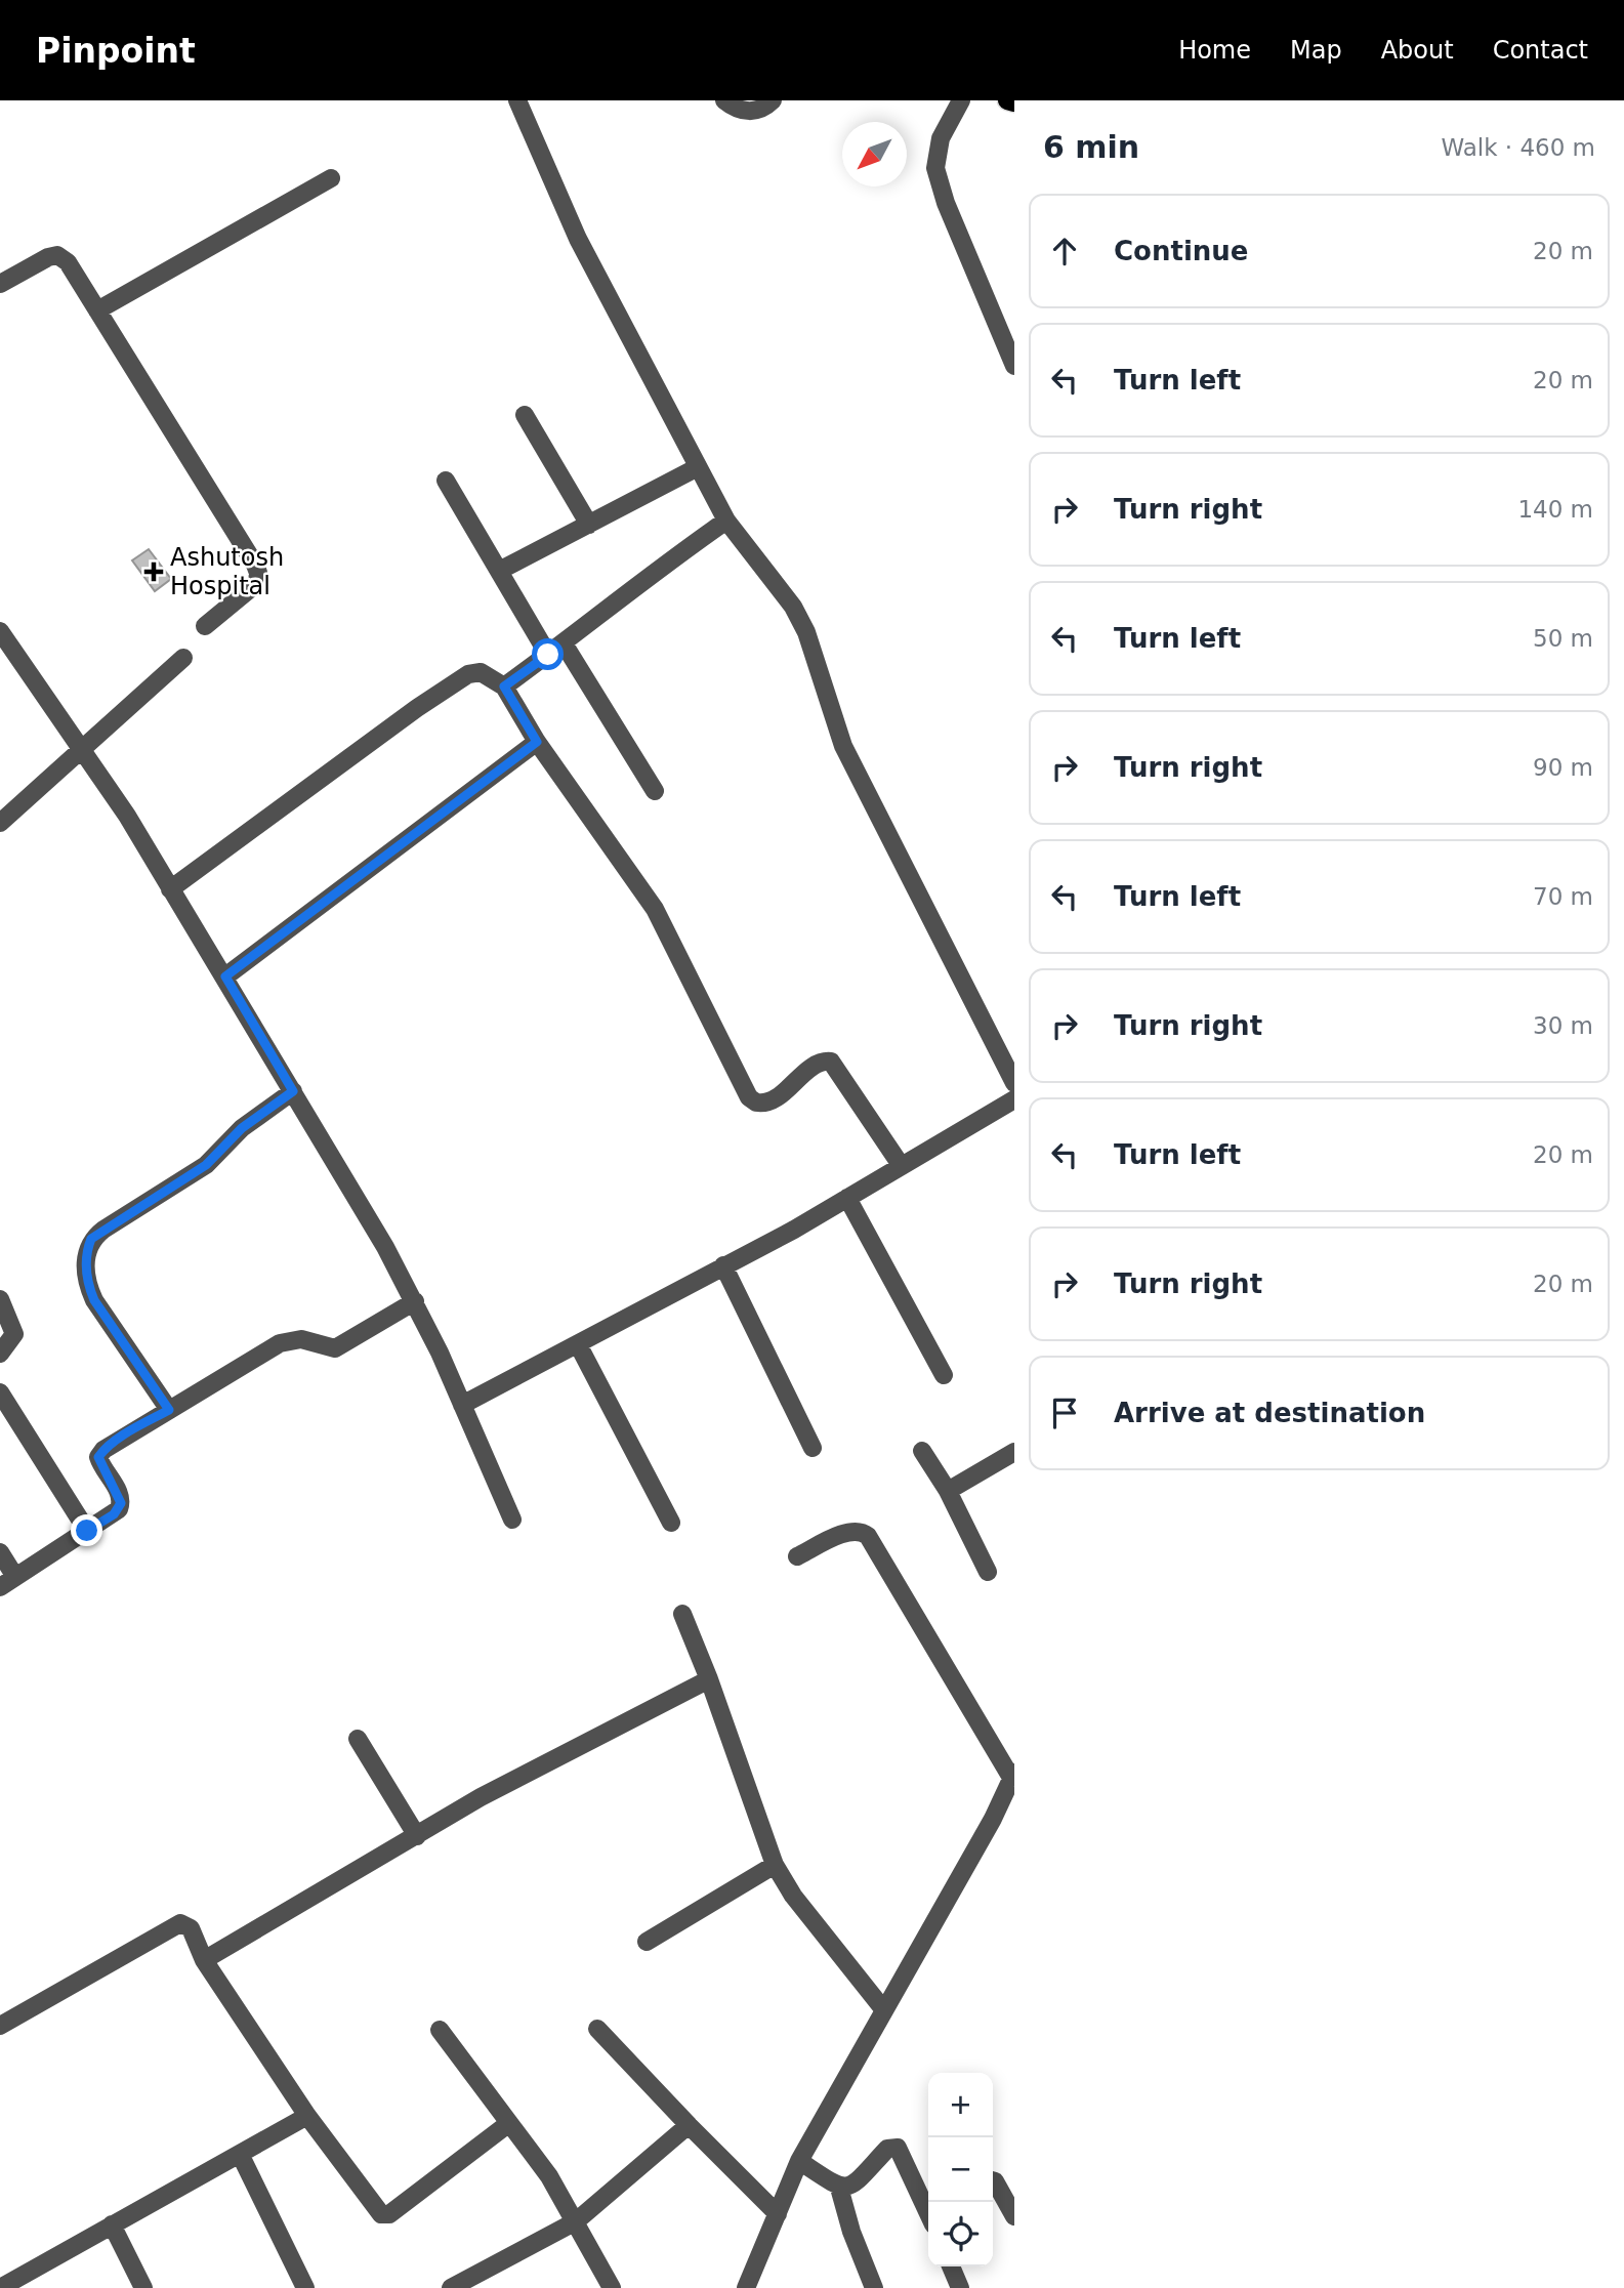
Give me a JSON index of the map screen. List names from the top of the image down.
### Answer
{
  "places": {
    "health": ["Ashutosh Hospital"]
  },
  "north": "bottom left",
  "page": {
    "header": "Pinpoint",
    "nav": [
      "Home",
      "Map",
      "About",
      "Contact"
    ],
    "heading": ["6 min", "Walk · 460 m"],
    "list": [
      ["Continue", "20 m"],
      ["Turn left", "20 m"],
      ["Turn right", "140 m"],
      ["Turn left", "50 m"],
      ["Turn right", "90 m"],
      ["Turn left", "70 m"],
      ["Turn right", "30 m"],
      ["Turn left", "20 m"],
      ["Turn right", "20 m"],
      "Arrive at destination"
    ],
    "map_buttons": ["+", "−"]
  }
}
